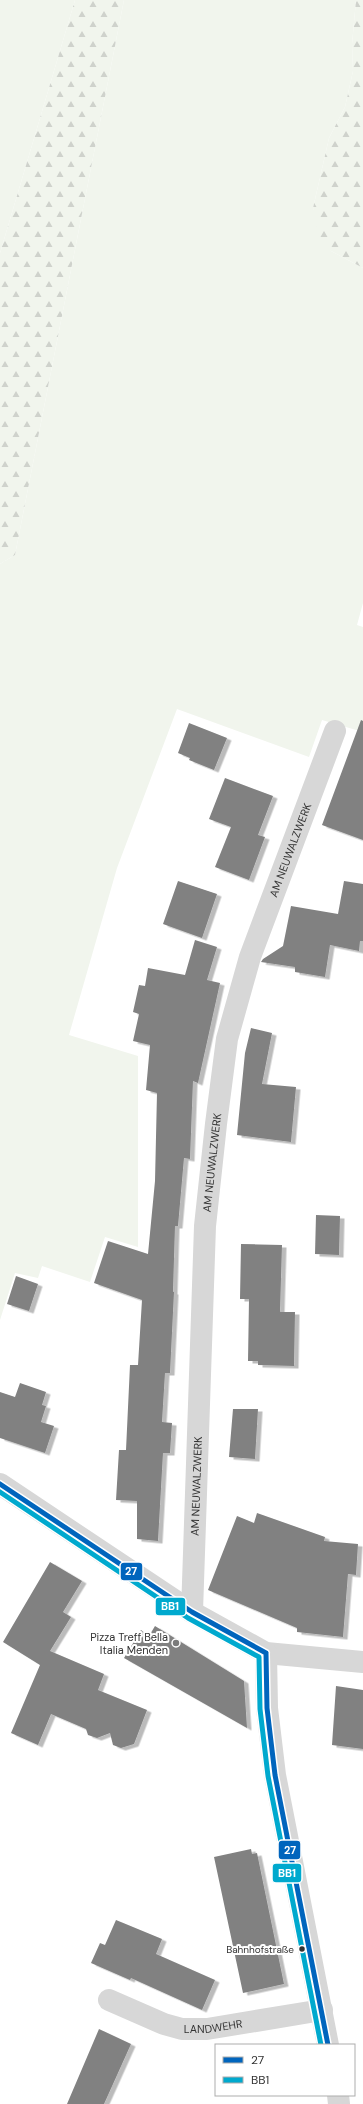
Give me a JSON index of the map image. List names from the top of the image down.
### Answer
{
  "streets": {
    "street": ["AM NEUWALZWERK", "LANDWEHR"]
  },
  "places": ["Pizza Treff Bella Italia Menden", "Bahnhofstraße"],
  "lines": ["transit line 27", "transit line BB1"],
  "legend": ["27", "BB1"]
}
